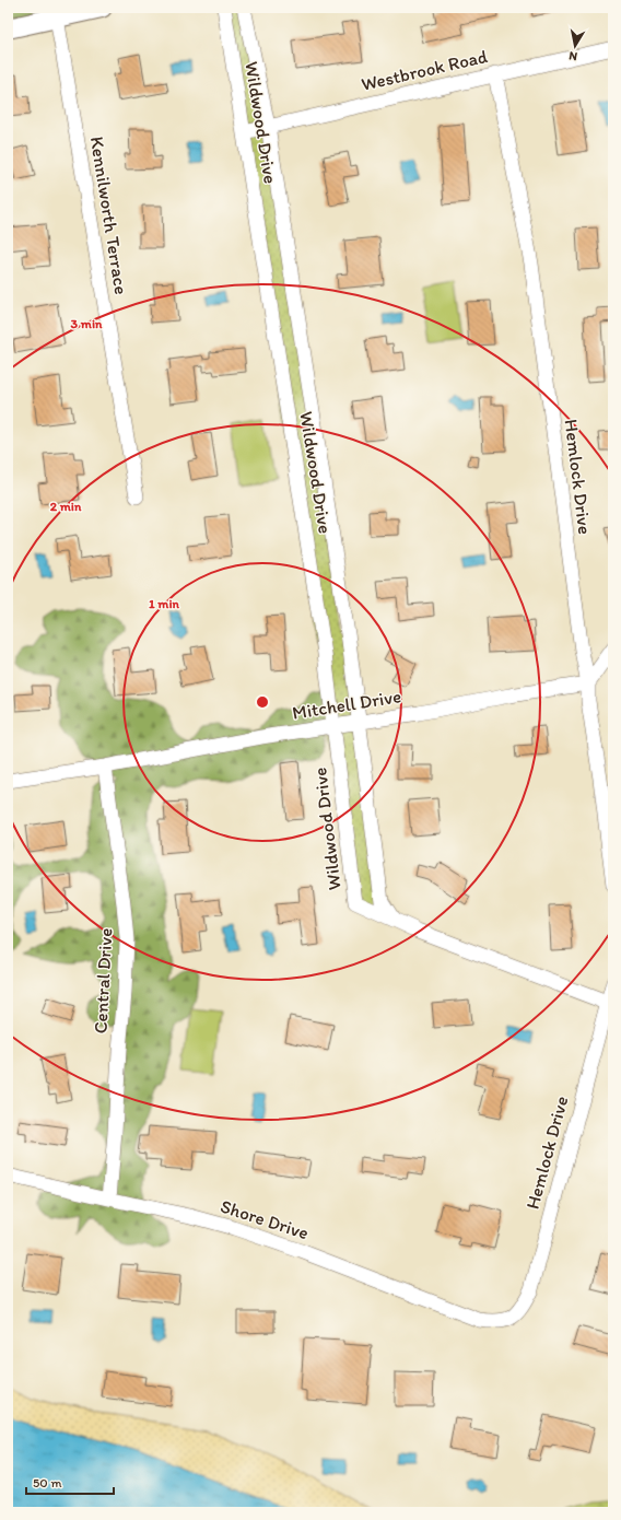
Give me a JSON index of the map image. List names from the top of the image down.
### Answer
{
  "streets": {
    "street": [
      "Westbrook Road",
      "Wildwood Drive",
      "Kennilworth Terrace",
      "Hemlock Drive",
      "Mitchell Drive",
      "Central Drive",
      "Shore Drive"
    ]
  },
  "crossings": [
    ["Westbrook Road", "Wildwood Drive"],
    ["Westbrook Road", "Hemlock Drive"],
    ["Wildwood Drive", "Hemlock Drive"],
    ["Wildwood Drive", "Mitchell Drive"],
    ["Hemlock Drive", "Mitchell Drive"],
    ["Hemlock Drive", "Shore Drive"],
    ["Mitchell Drive", "Central Drive"],
    ["Central Drive", "Shore Drive"]
  ],
  "scale_bar": "50 m",
  "north": "bottom",
  "rings": ["3 min", "2 min", "1 min"]
}
